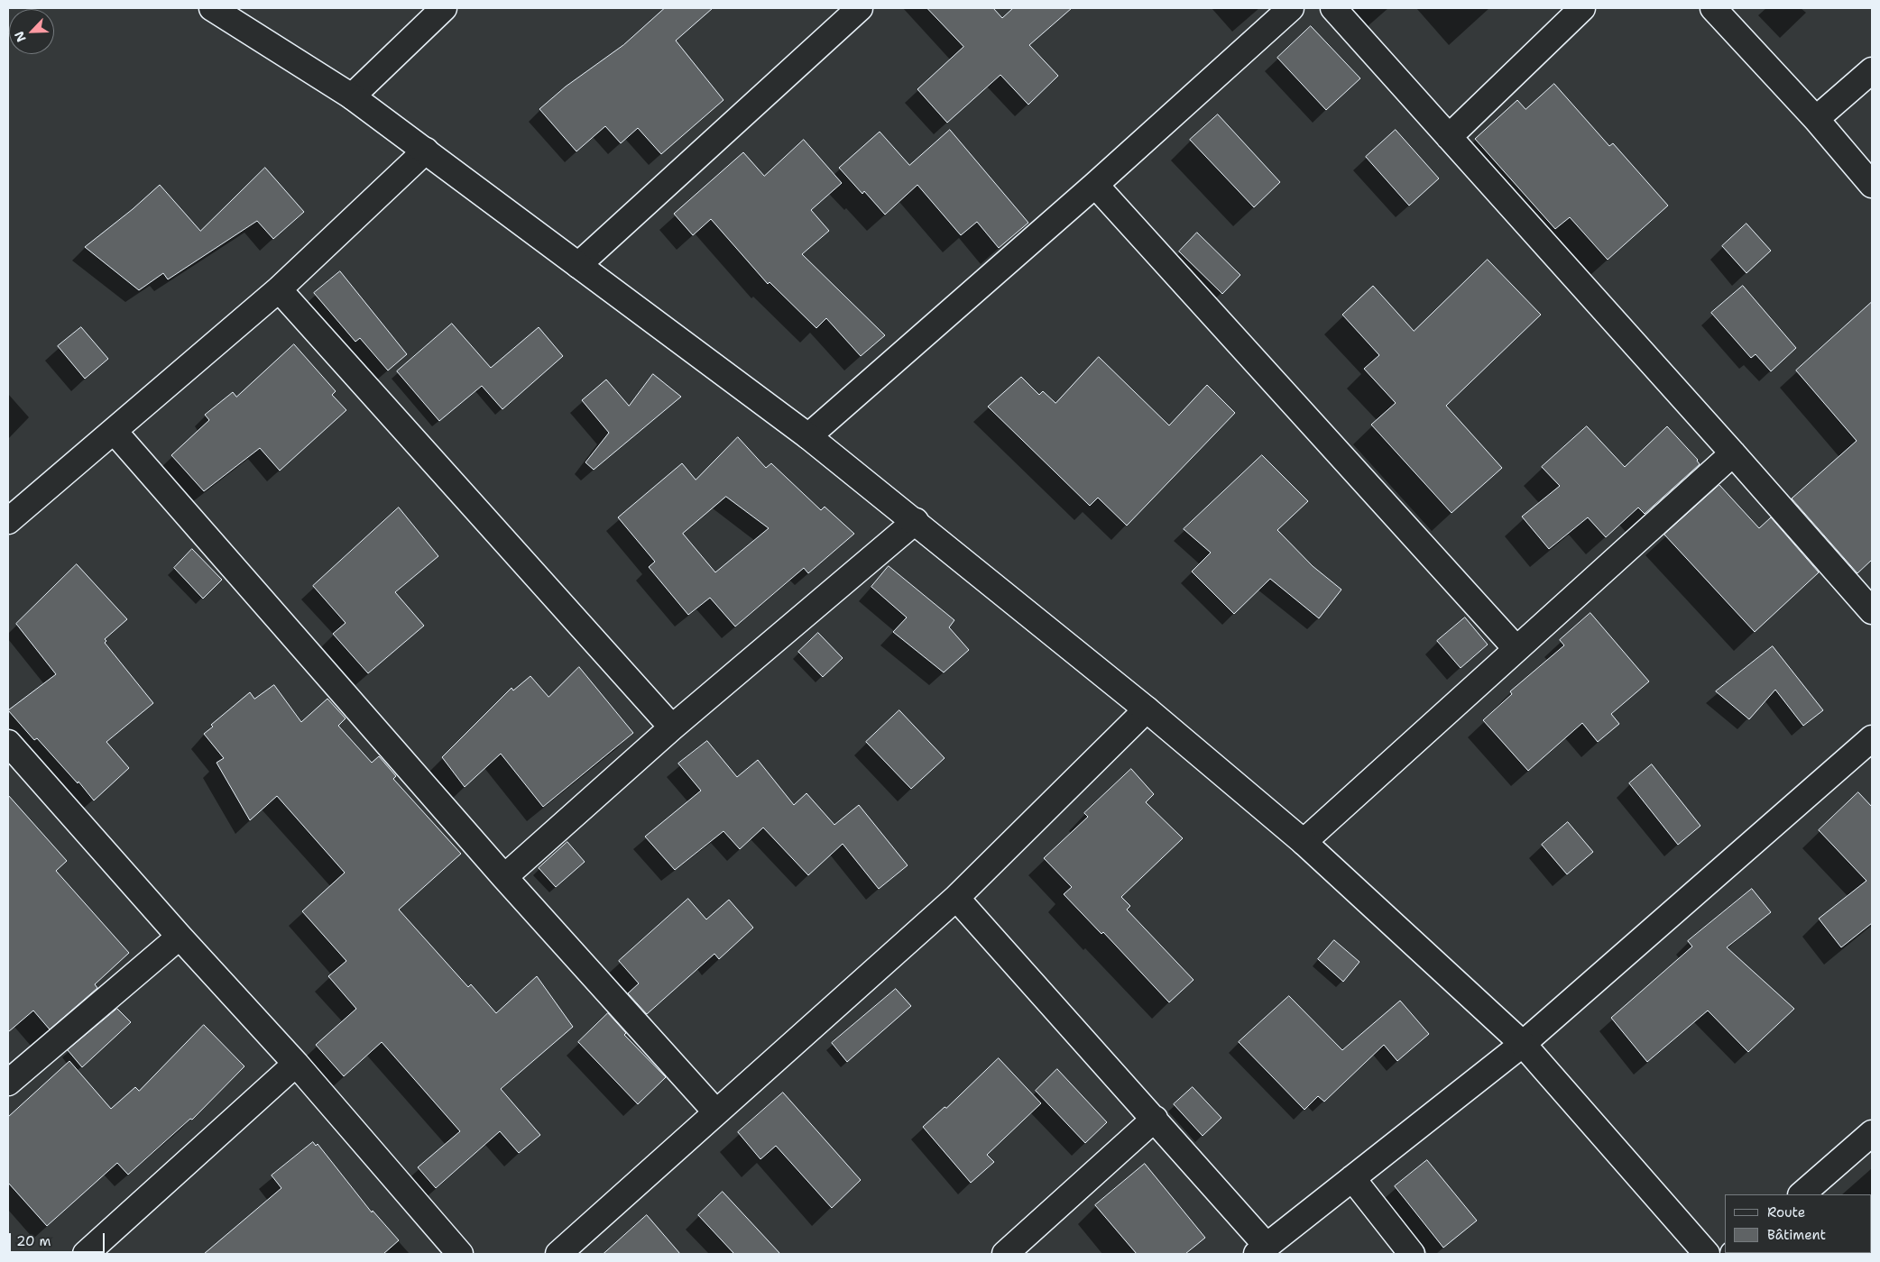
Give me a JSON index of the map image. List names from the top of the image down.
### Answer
{
  "legend": ["Route", "Bâtiment"],
  "scale_bar": "20 m",
  "north": "bottom left"
}
